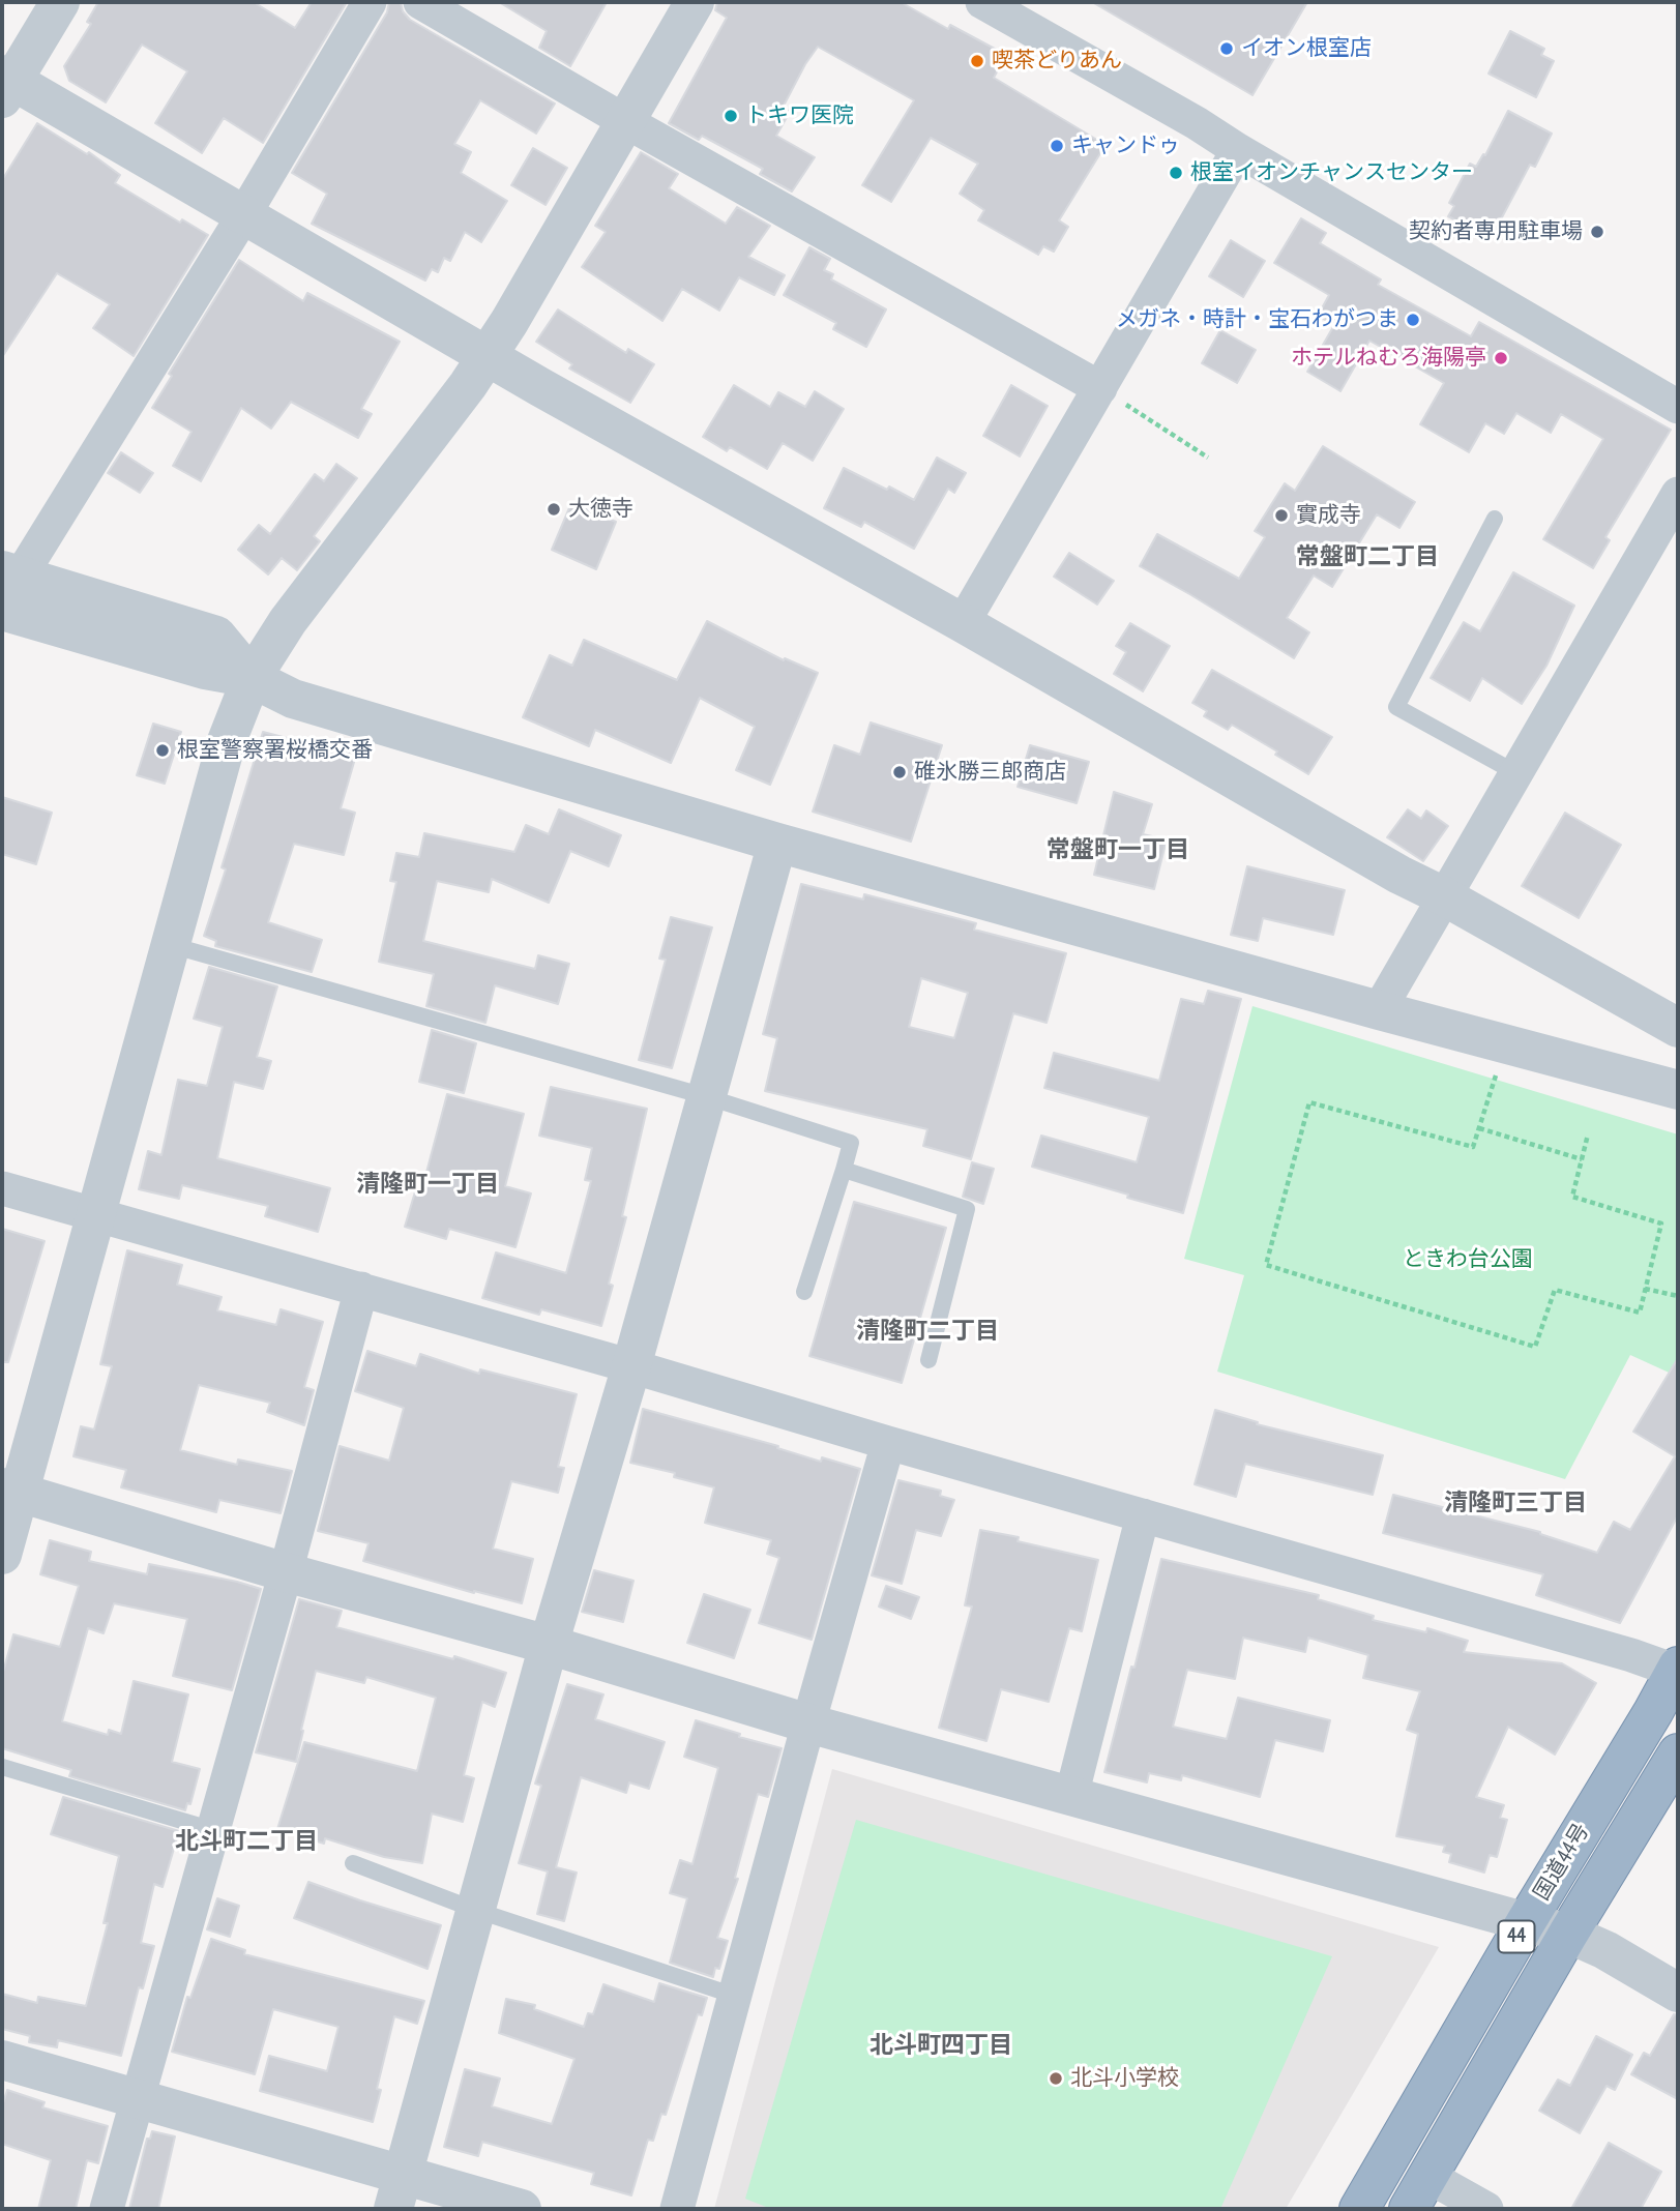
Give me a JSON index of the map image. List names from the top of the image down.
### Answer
{
  "streets": {
    "highway": ["国道44号", "44"]
  },
  "districts": [
    "常盤町二丁目",
    "常盤町一丁目",
    "清隆町一丁目",
    "清隆町二丁目",
    "清隆町三丁目",
    "北斗町二丁目",
    "北斗町四丁目"
  ],
  "parks": ["ときわ台公園"],
  "places": [
    "イオン根室店",
    "喫茶どりあん",
    "トキワ医院",
    "キャンドゥ",
    "根室イオンチャンスセンター",
    "契約者専用駐車場",
    "メガネ・時計・宝石わがつま",
    "ホテルねむろ海陽亭",
    "大徳寺",
    "實成寺",
    "根室警察署桜橋交番",
    "碓氷勝三郎商店",
    "北斗小学校"
  ]
}
